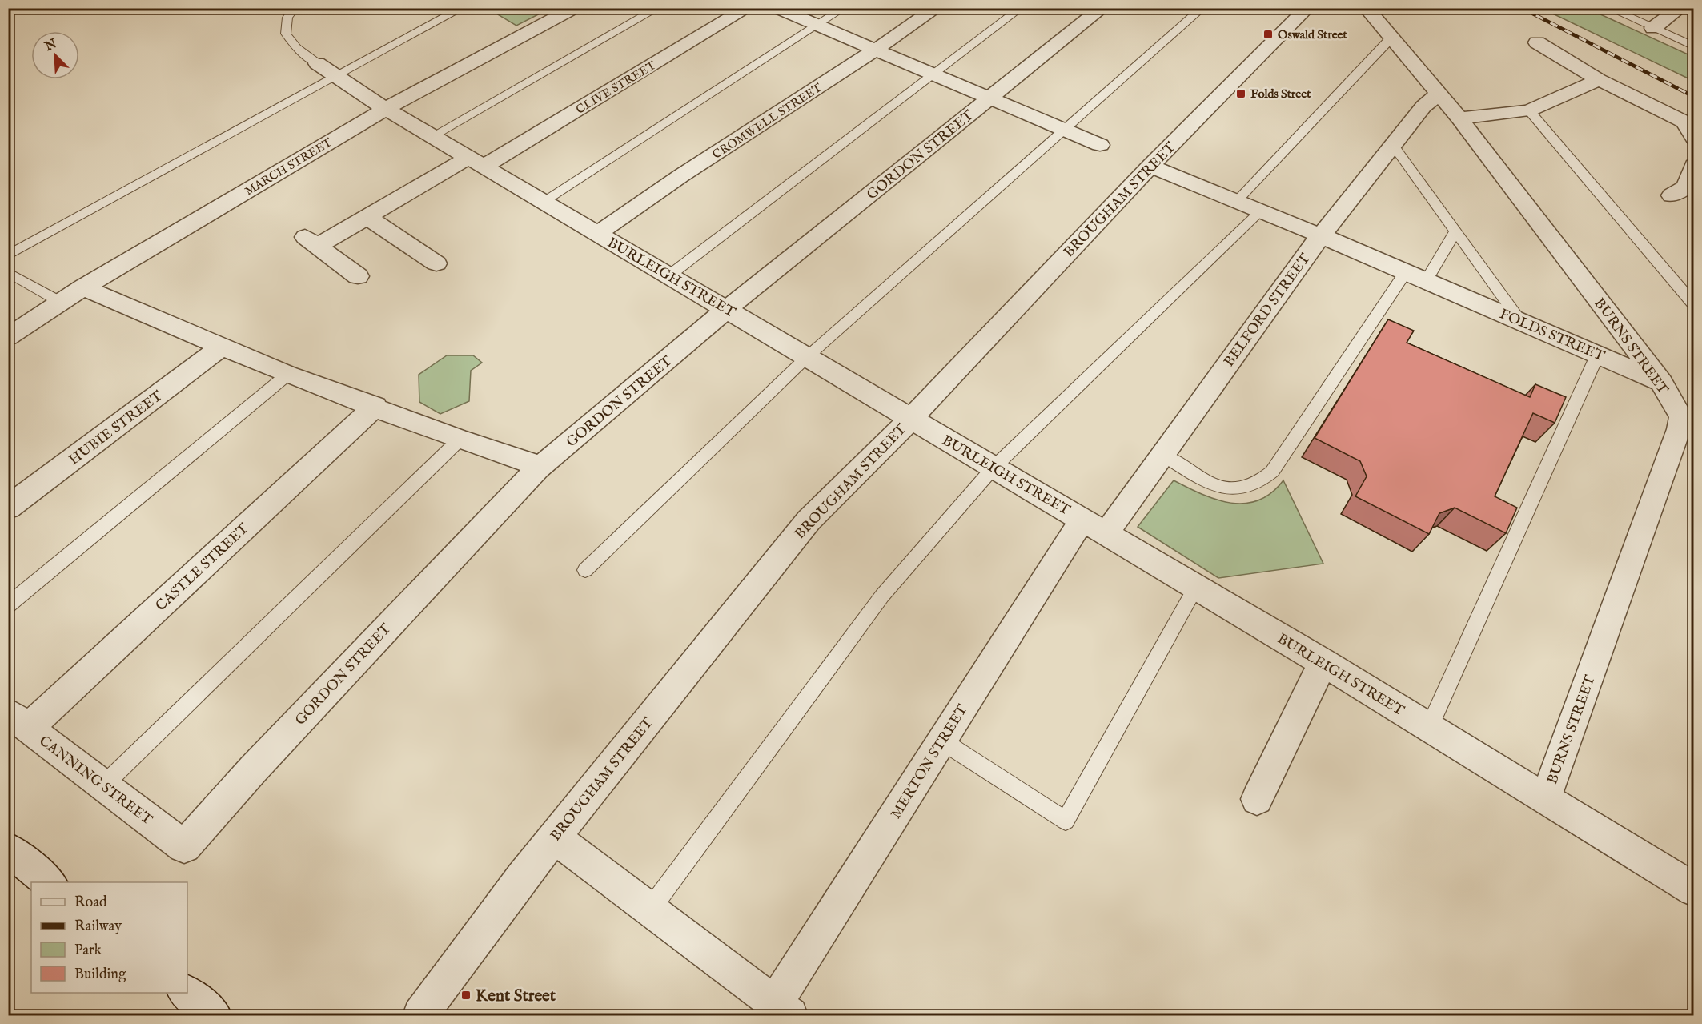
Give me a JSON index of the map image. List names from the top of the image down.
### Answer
{
  "streets": {
    "street": [
      "CLIVE STREET",
      "CROMWELL STREET",
      "GORDON STREET",
      "MARCH STREET",
      "BROUGHAM STREET",
      "BURLEIGH STREET",
      "BELFORD STREET",
      "FOLDS STREET",
      "BURNS STREET",
      "HUBIE STREET",
      "CASTLE STREET",
      "MERTON STREET",
      "CANNING STREET"
    ]
  },
  "crossings": [
    ["CLIVE STREET", "BURLEIGH STREET"],
    ["CROMWELL STREET", "BURLEIGH STREET"],
    ["GORDON STREET", "BURLEIGH STREET"],
    ["GORDON STREET", "CANNING STREET"],
    ["MARCH STREET", "BURLEIGH STREET"],
    ["BROUGHAM STREET", "BURLEIGH STREET"],
    ["BROUGHAM STREET", "FOLDS STREET"],
    ["BURLEIGH STREET", "BELFORD STREET"],
    ["BURLEIGH STREET", "BURNS STREET"],
    ["BURLEIGH STREET", "MERTON STREET"],
    ["BELFORD STREET", "FOLDS STREET"],
    ["BELFORD STREET", "BURNS STREET"],
    ["BELFORD STREET", "MERTON STREET"],
    ["FOLDS STREET", "BURNS STREET"],
    ["CASTLE STREET", "CANNING STREET"]
  ],
  "places": {
    "transit": ["Oswald Street", "Folds Street", "Kent Street"]
  },
  "legend": [
    "Road",
    "Railway",
    "Park",
    "Building"
  ],
  "north": "top left"
}
